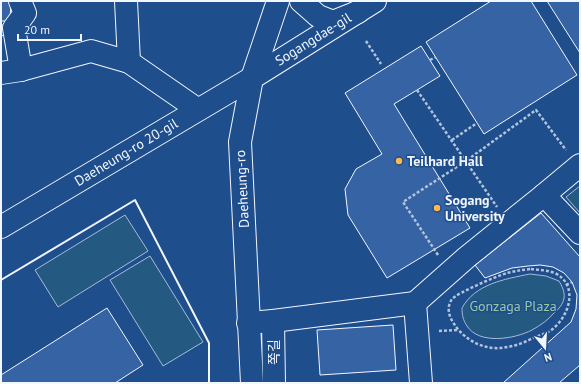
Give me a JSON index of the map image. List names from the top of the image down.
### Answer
{
  "streets": {
    "street": [
      "Sogangdae-gil",
      "Daeheung-ro 20-gil",
      "Daeheung-ro",
      "쪽길"
    ]
  },
  "crossings": [
    ["Sogangdae-gil", "Daeheung-ro 20-gil"],
    ["Sogangdae-gil", "Daeheung-ro"],
    ["Daeheung-ro 20-gil", "Daeheung-ro"]
  ],
  "parks": ["Gonzaga Plaza"],
  "places": ["Teilhard Hall", "Sogang University"],
  "scale_bar": "20 m",
  "north": "bottom"
}
